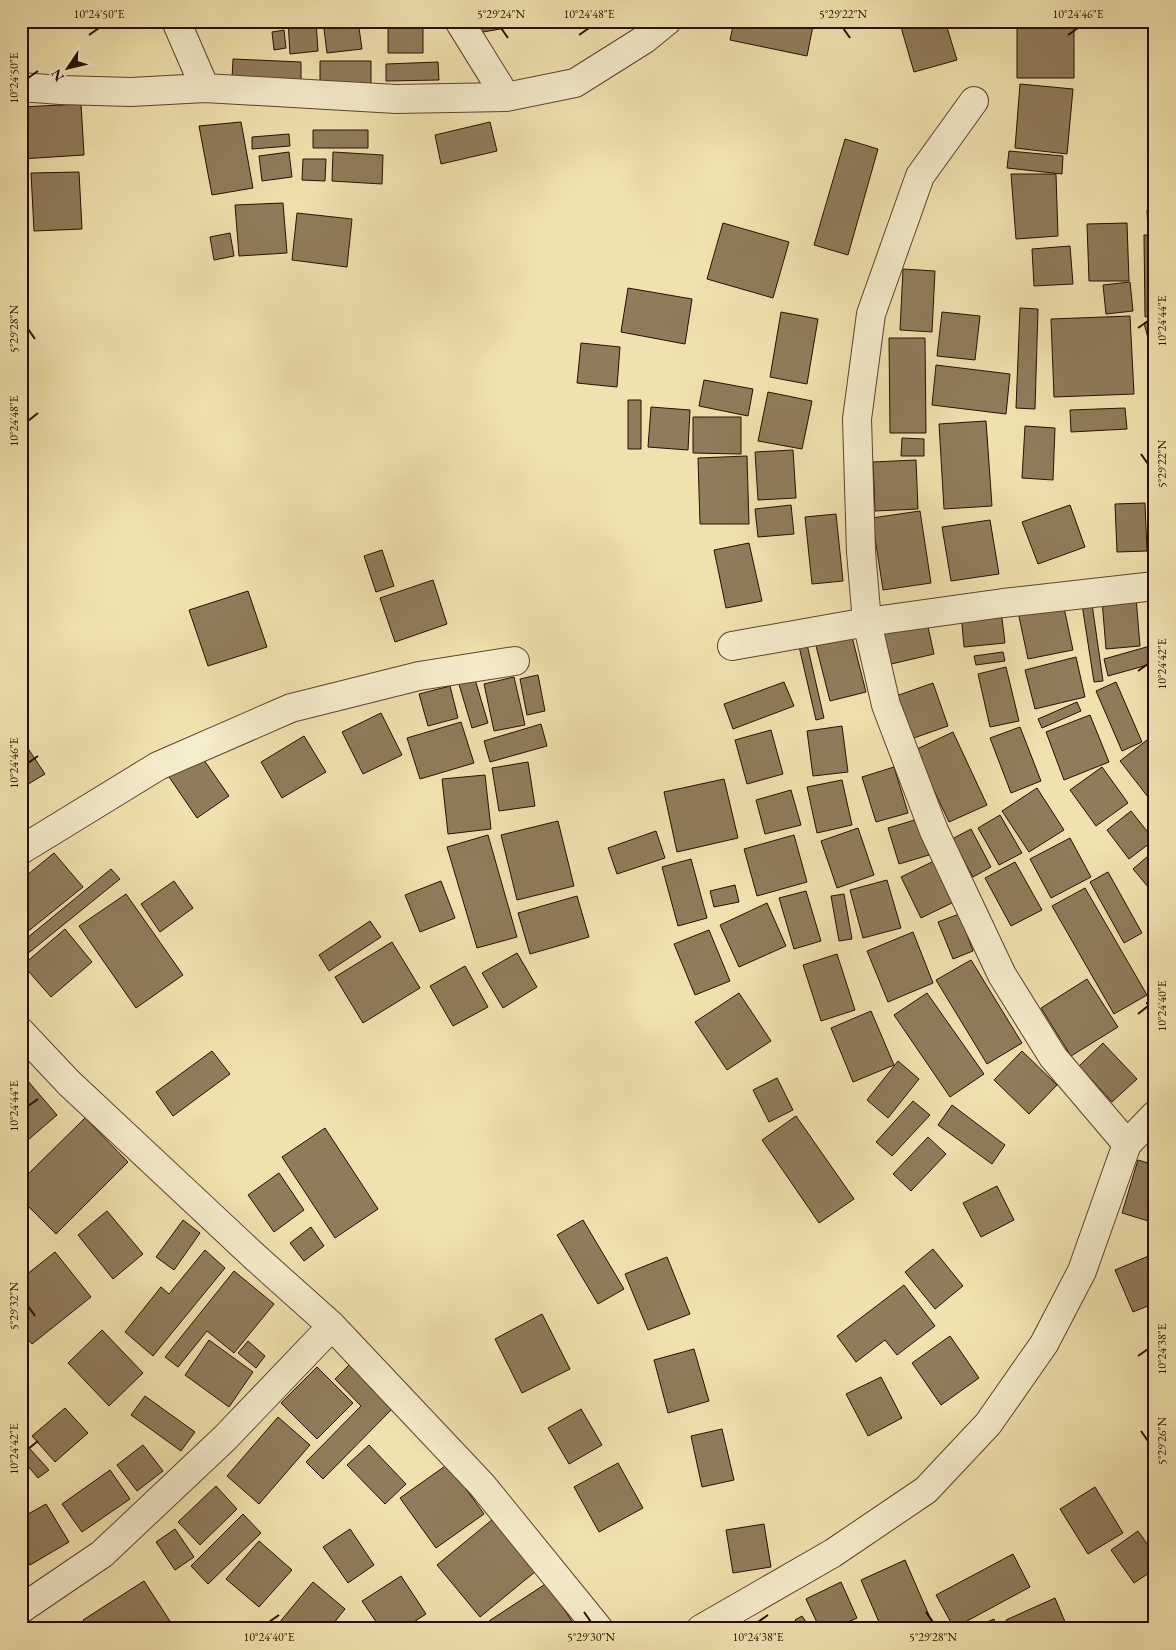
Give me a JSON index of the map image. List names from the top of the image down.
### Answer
{
  "north": "bottom left",
  "coordinates": [
    "10°24'50\"E",
    "5°29'24\"N",
    "10°24'48\"E",
    "5°29'22\"N",
    "10°24'46\"E",
    "10°24'44\"E",
    "5°29'28\"N",
    "10°24'42\"E",
    "10°24'40\"E",
    "5°29'32\"N",
    "10°24'38\"E",
    "5°29'26\"N",
    "5°29'30\"N"
  ]
}
